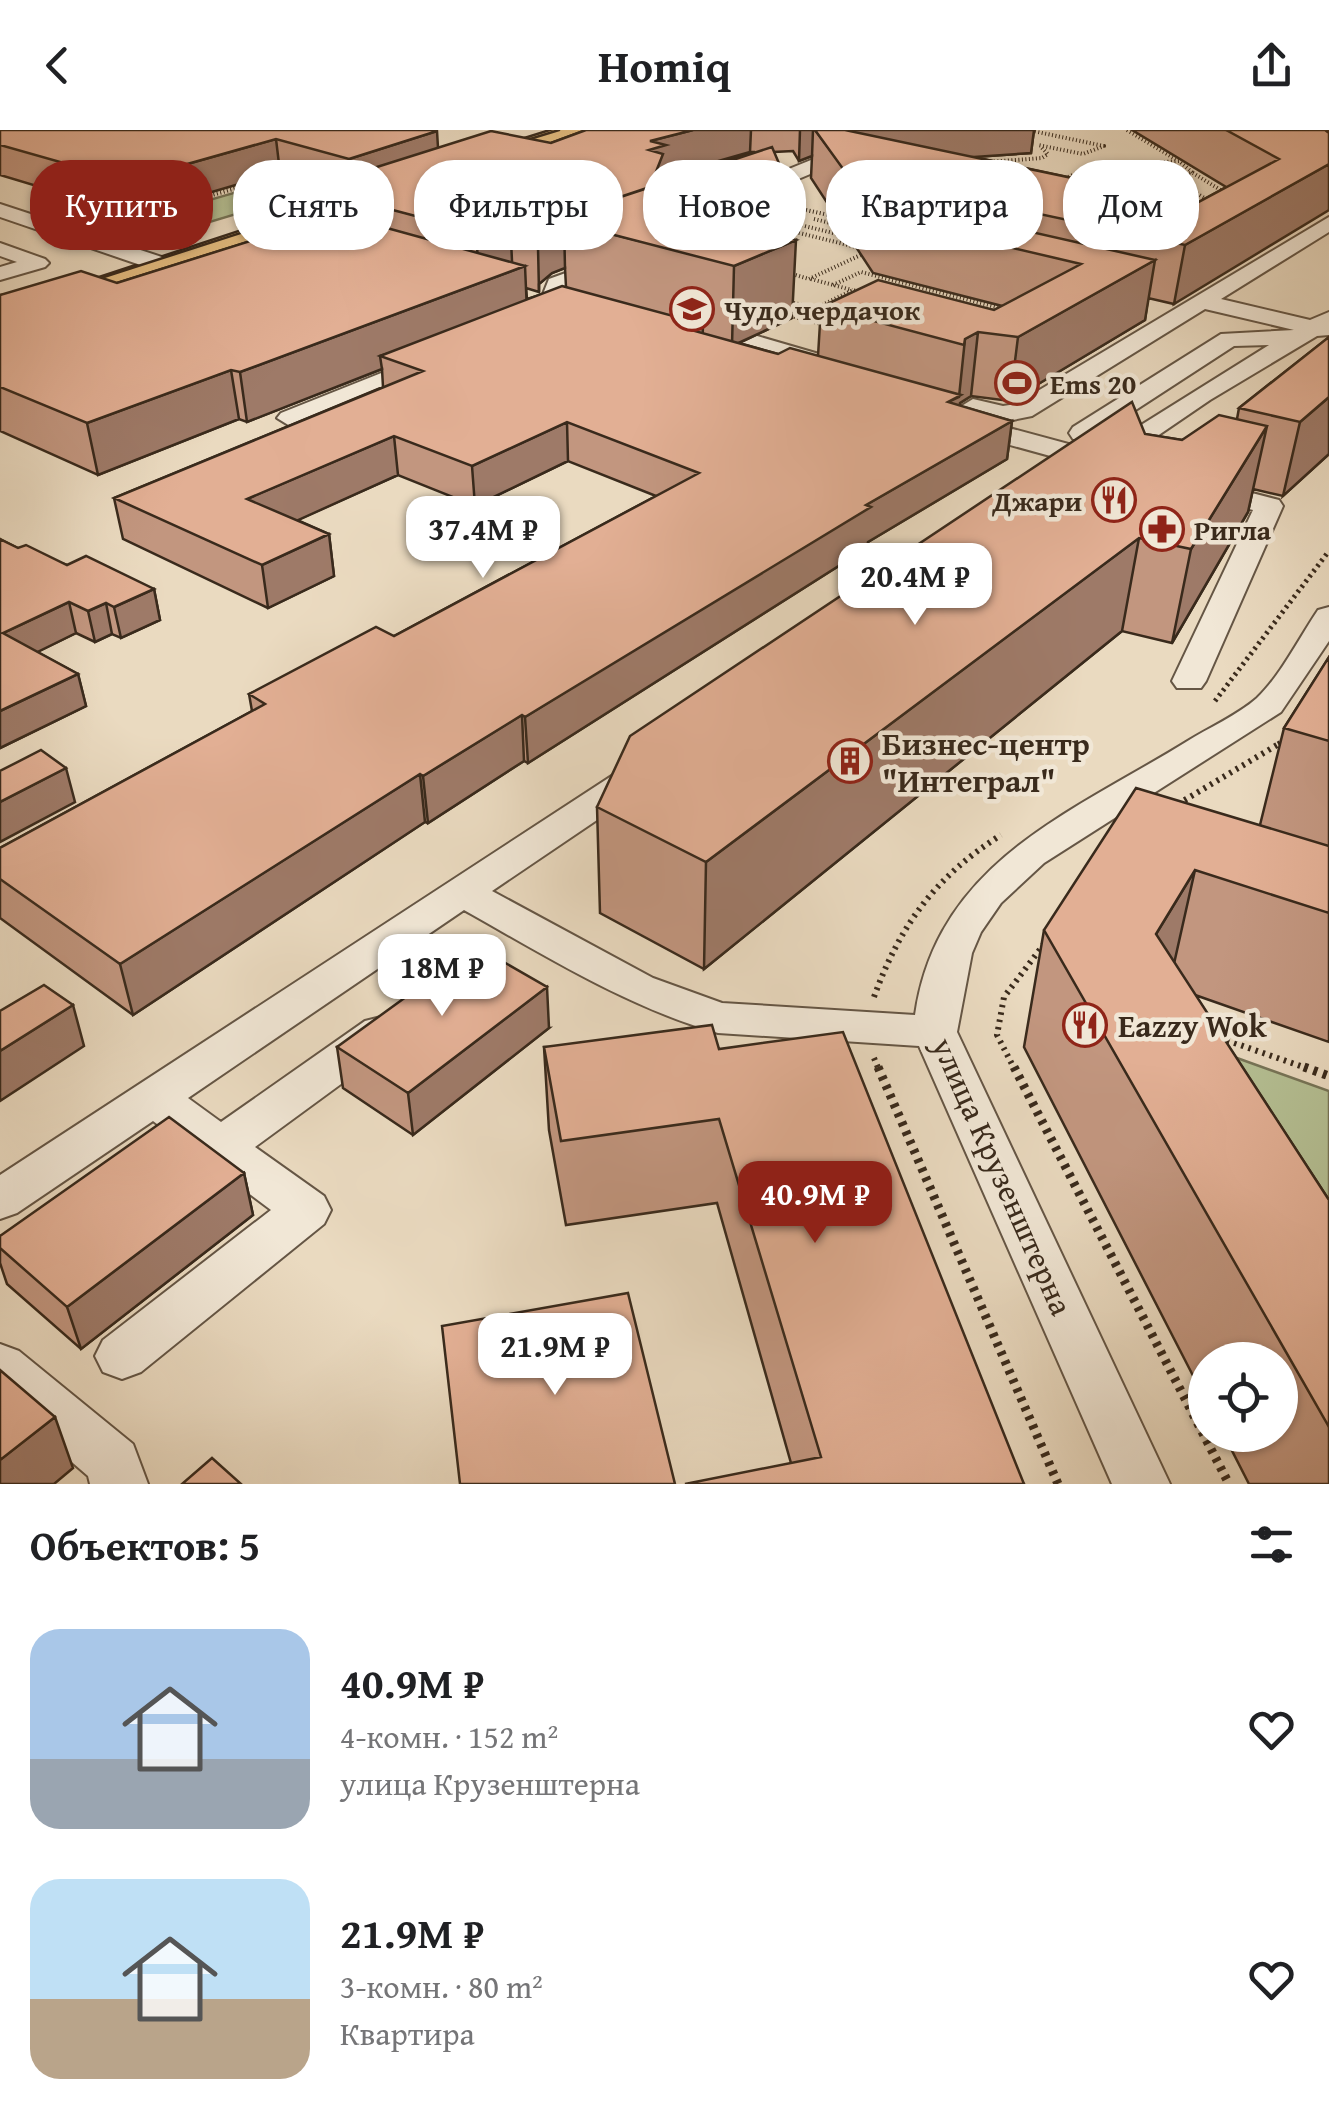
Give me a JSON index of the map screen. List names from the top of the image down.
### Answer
{
  "streets": {
    "street": ["улица Крузенштерна"]
  },
  "places": {
    "school or university": ["Чудо чердачок"],
    "sports": ["Ems 20"],
    "restaurant": ["Джари", "Eazzy Wok"],
    "pharmacy": ["Ригла"],
    "building": ["Бизнес-центр \"Интеграл\""]
  },
  "page": {
    "header": "Homiq",
    "chip": [
      "Купить",
      "Снять",
      "Фильтры",
      "Новое",
      "Квартира",
      "Дом"
    ],
    "price": [
      "37.4M ₽",
      "20.4M ₽",
      "18M ₽",
      "40.9M ₽",
      "21.9M ₽"
    ],
    "heading": "Объектов: 5",
    "list": [
      {
        "name": "40.9M ₽",
        "note": "4-комн. · 152 m² · улица Крузенштерна"
      },
      {
        "name": "21.9M ₽",
        "note": "3-комн. · 80 m² · Квартира"
      }
    ]
  }
}
